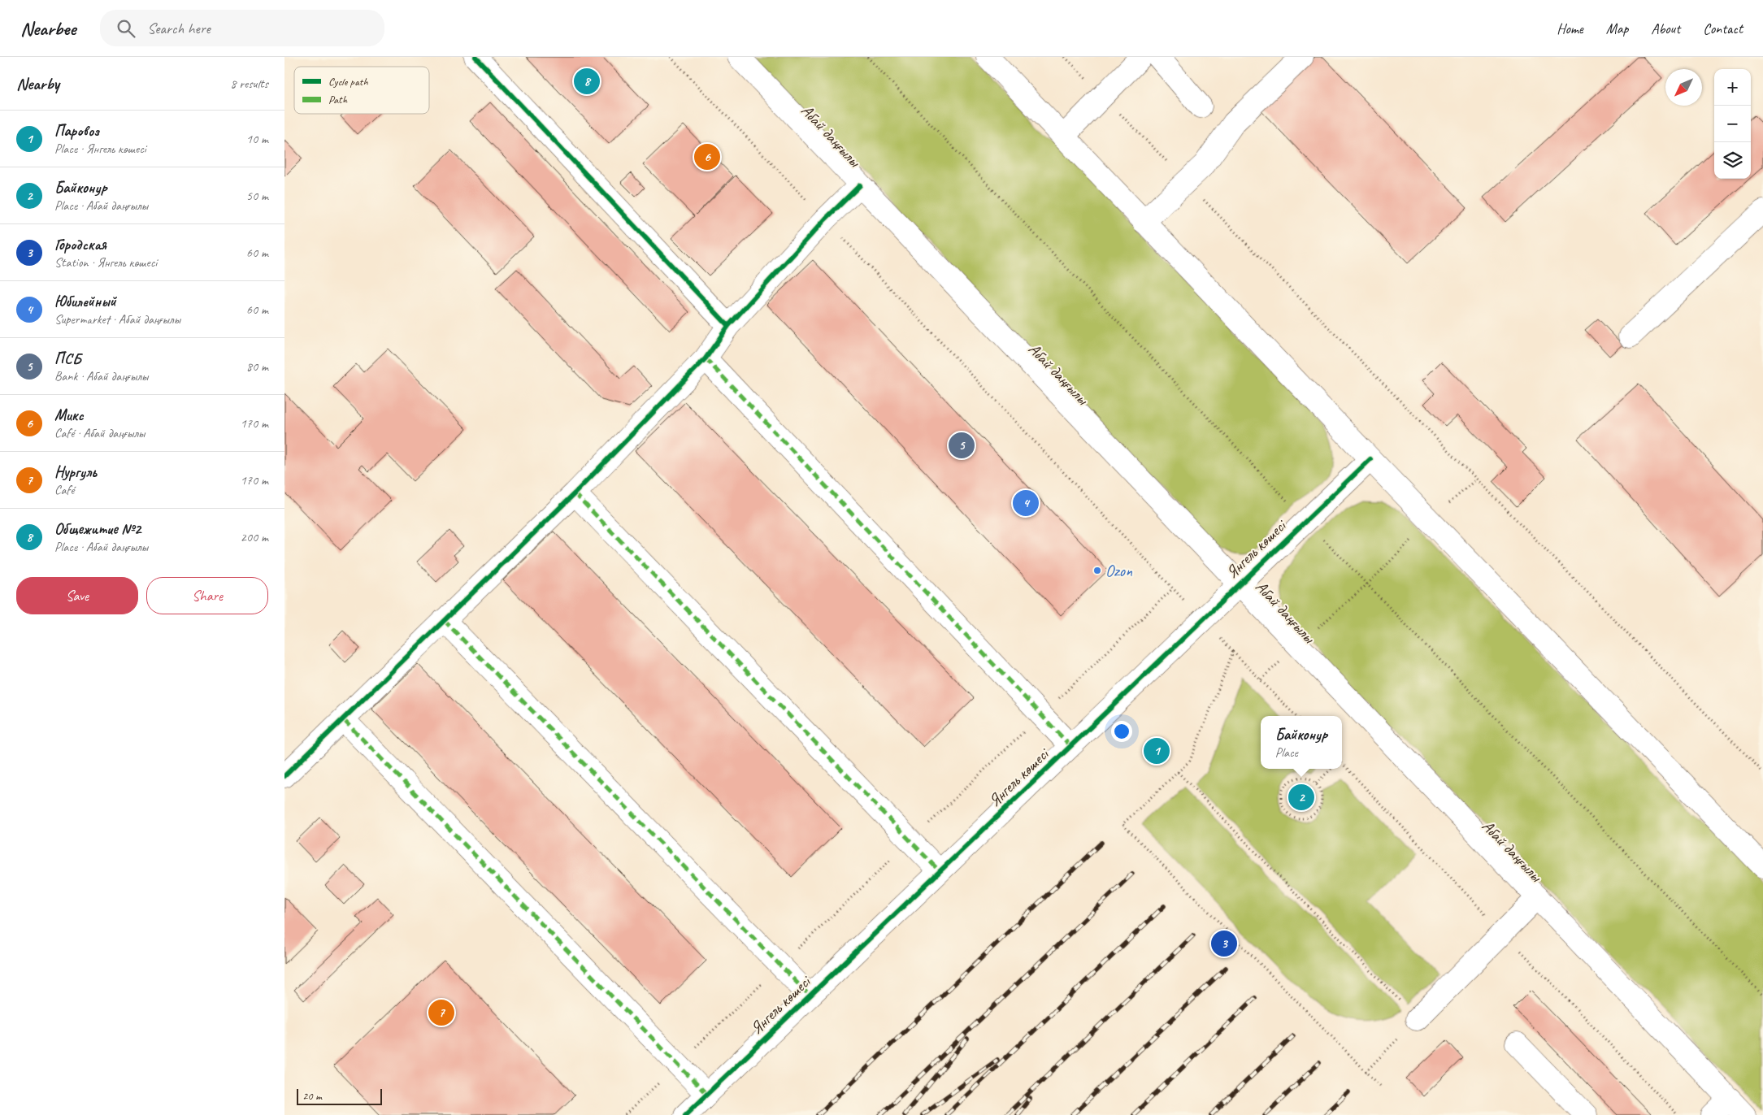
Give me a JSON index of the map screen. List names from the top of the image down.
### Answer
{
  "streets": {
    "street": ["Абай даңғылы", "Янгель көшесі"]
  },
  "crossings": [
    ["Абай даңғылы", "Янгель көшесі"]
  ],
  "places": ["Ozon"],
  "legend": ["Cycle path", "Path"],
  "scale_bar": "20 m",
  "north": "bottom left",
  "page": {
    "header": "Nearbee",
    "search": "Search here",
    "nav": [
      "Home",
      "Map",
      "About",
      "Contact"
    ],
    "heading": ["Nearby", "8 results"],
    "pins": [
      "8",
      "6",
      "5",
      "4",
      "1",
      "2",
      "3",
      "7"
    ],
    "map_buttons": ["+", "−"],
    "list": [
      {
        "mark": "1",
        "name": "Паровоз",
        "note": "Place · Янгель көшесі",
        "value": "10 m"
      },
      {
        "mark": "2",
        "name": "Байконур",
        "note": "Place · Абай даңғылы",
        "value": "50 m"
      },
      {
        "mark": "3",
        "name": "Городская",
        "note": "Station · Янгель көшесі",
        "value": "60 m"
      },
      {
        "mark": "4",
        "name": "Юбилейный",
        "note": "Supermarket · Абай даңғылы",
        "value": "60 m"
      },
      {
        "mark": "5",
        "name": "ПСБ",
        "note": "Bank · Абай даңғылы",
        "value": "80 m"
      },
      {
        "mark": "6",
        "name": "Микс",
        "note": "Café · Абай даңғылы",
        "value": "170 m"
      },
      {
        "mark": "7",
        "name": "Нургуль",
        "note": "Café",
        "value": "170 m"
      },
      {
        "mark": "8",
        "name": "Общежитие №2",
        "note": "Place · Абай даңғылы",
        "value": "200 m"
      }
    ],
    "buttons": ["Save", "Share"],
    "popup": ["Байконур", "Place"],
    "scale": "20 m"
  }
}
